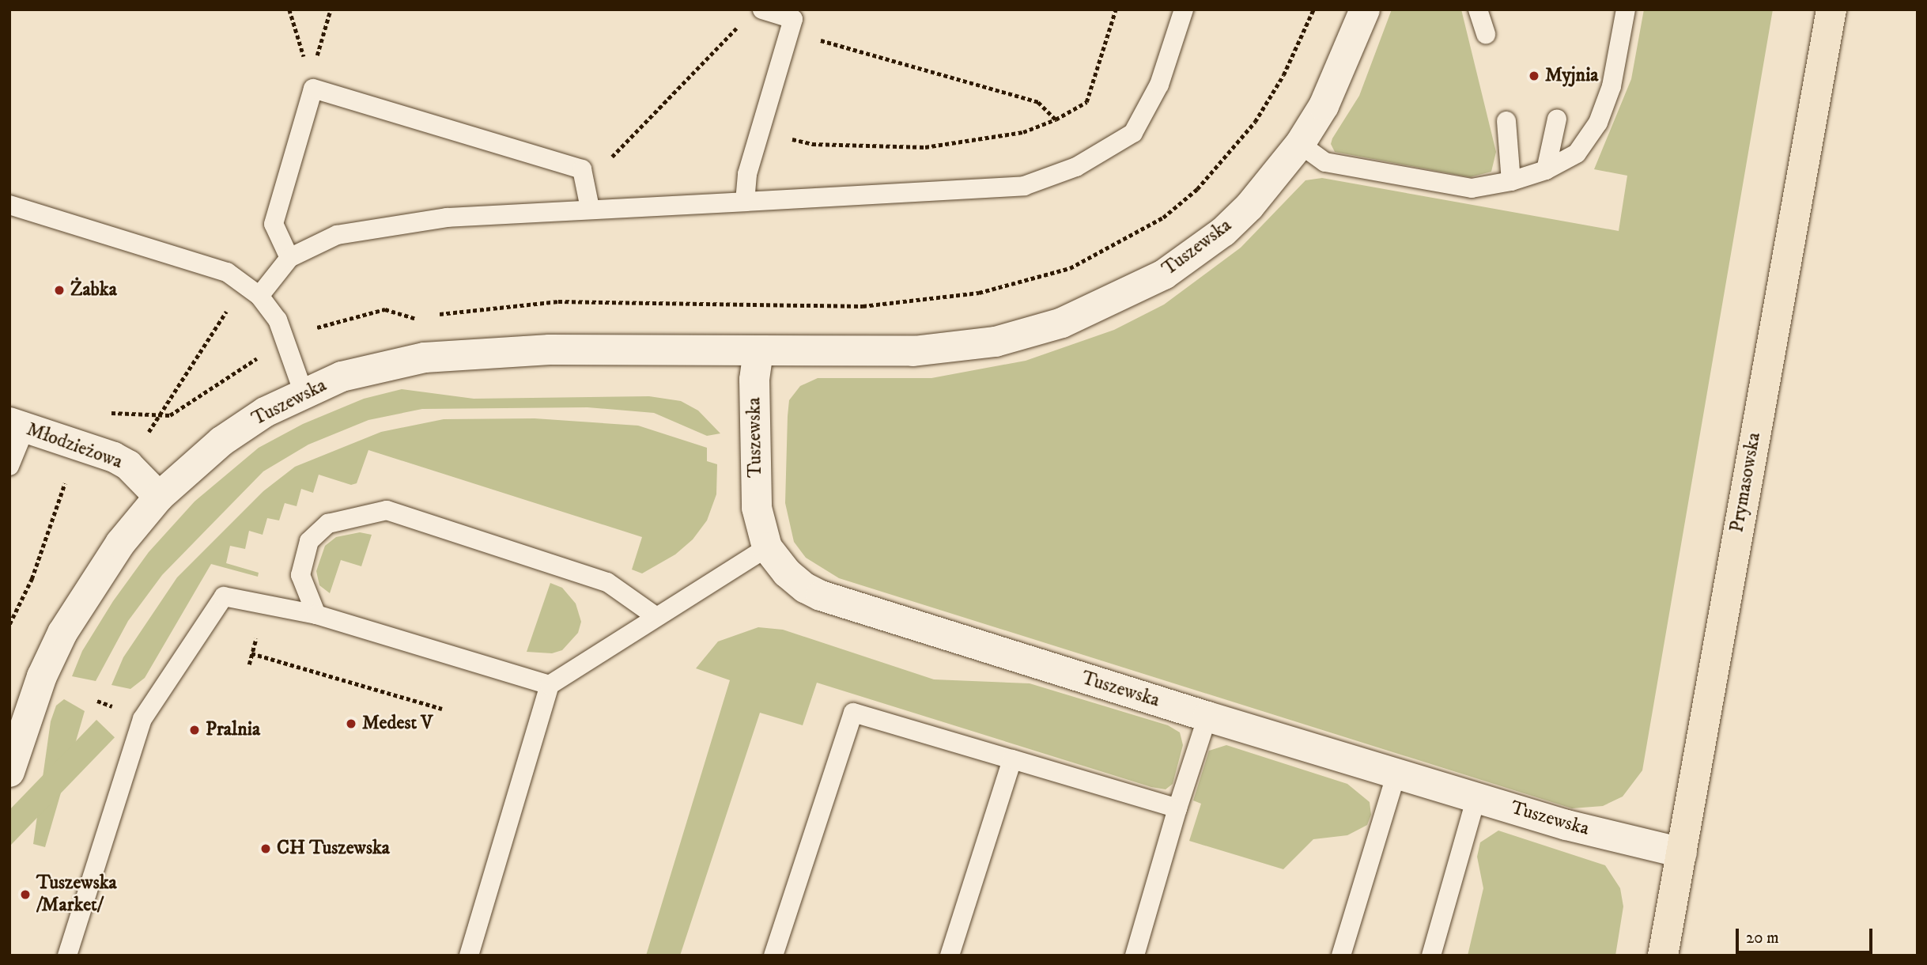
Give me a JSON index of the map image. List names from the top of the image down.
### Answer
{
  "streets": {
    "main road": ["Prymasowska"],
    "street": ["Tuszewska", "Młodzieżowa"]
  },
  "crossings": [
    ["Tuszewska", "Młodzieżowa"],
    ["Tuszewska", "Prymasowska"]
  ],
  "places": [
    "Myjnia",
    "Żabka",
    "Medest V",
    "Pralnia",
    "CH Tuszewska",
    "Tuszewska /Market/"
  ],
  "scale_bar": "20 m"
}
